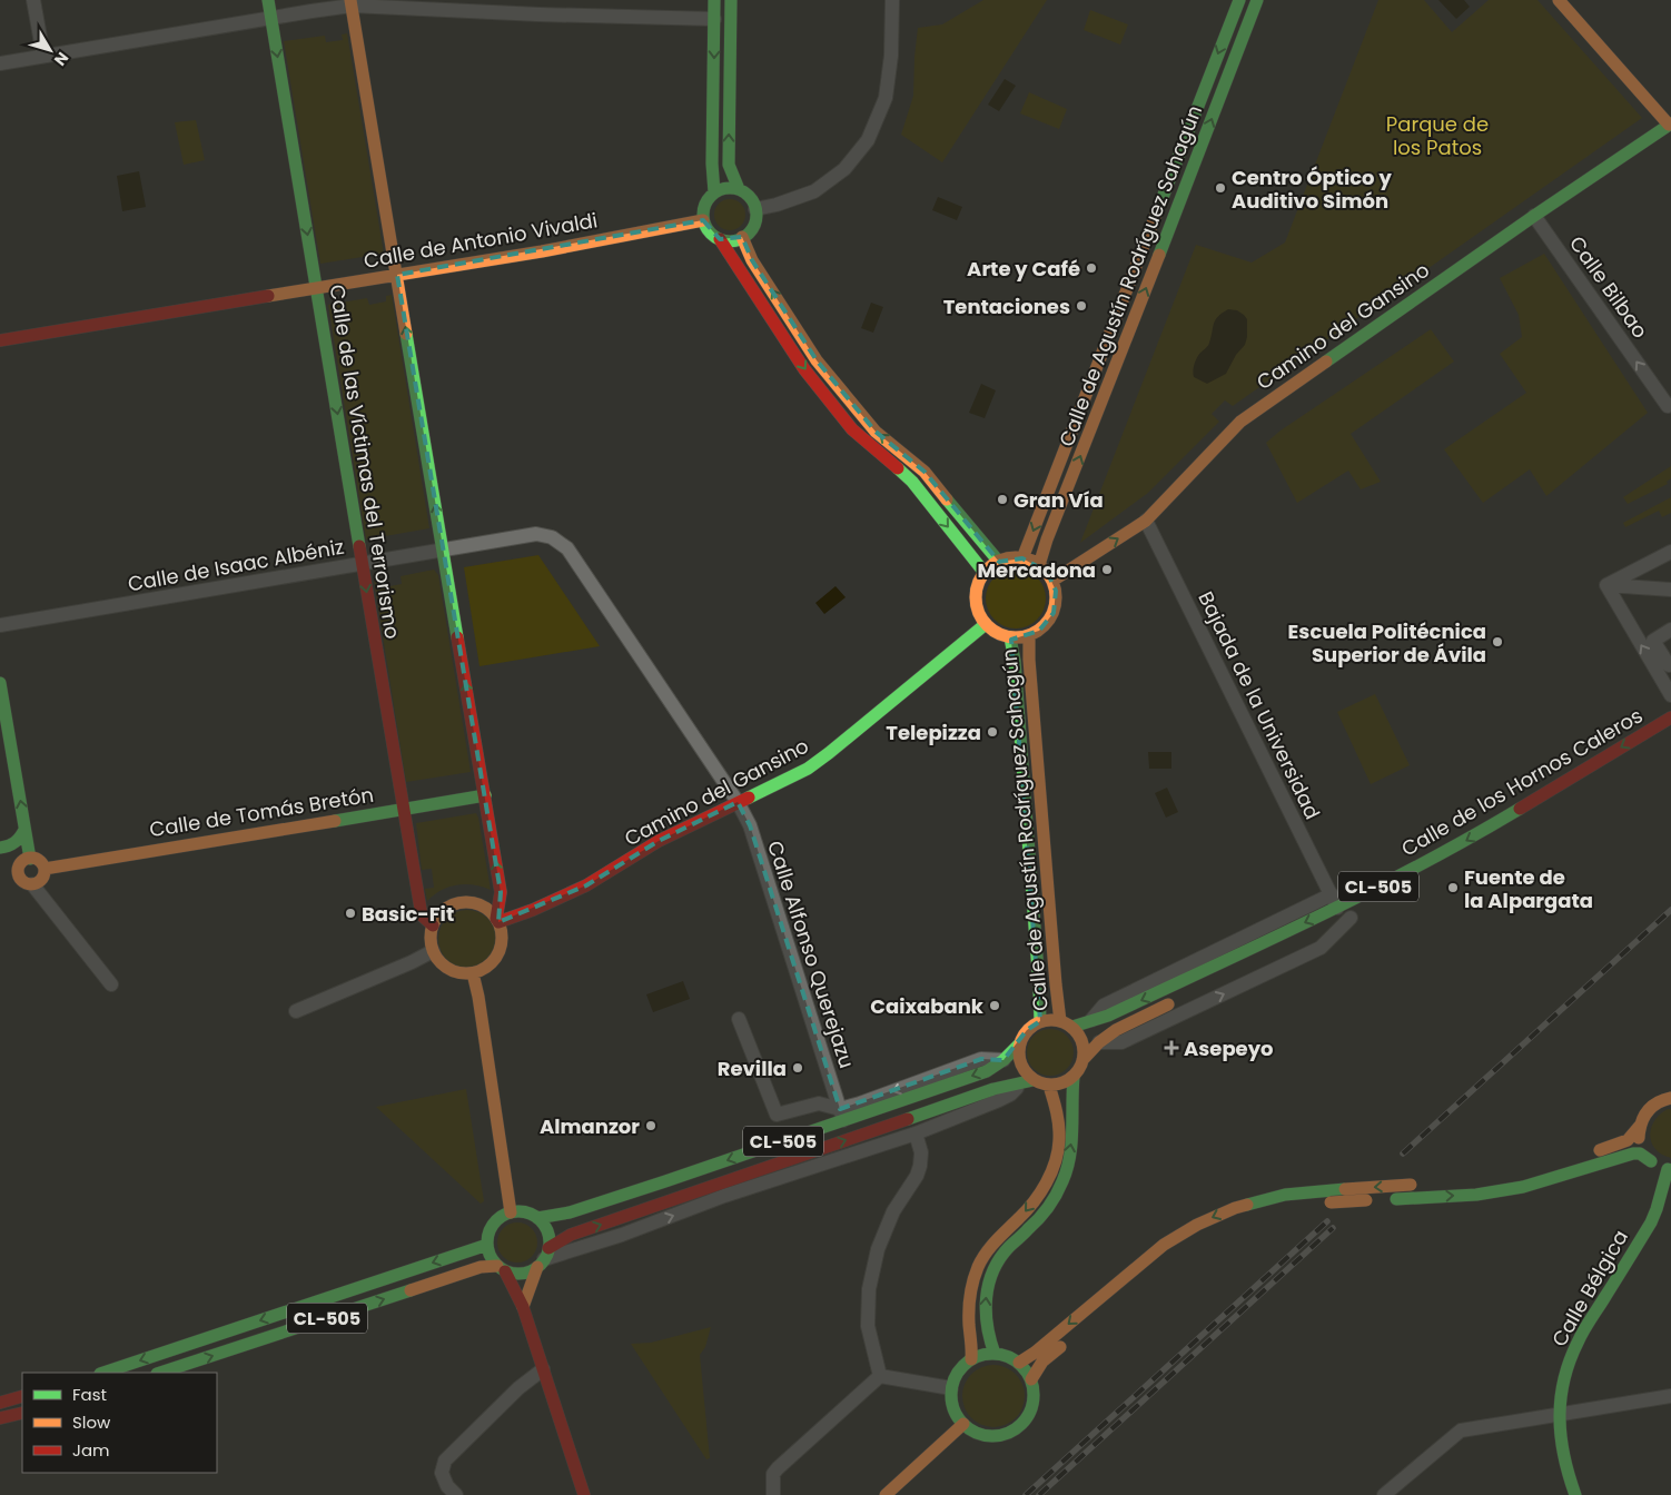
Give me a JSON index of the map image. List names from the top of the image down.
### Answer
{
  "streets": {
    "main road": [
      "Calle de Antonio Vivaldi",
      "Calle de Agustín Rodríguez Sahagún",
      "Camino del Gansino",
      "Calle de las Víctimas del Terrorismo",
      "Calle de los Hornos Caleros",
      "Calle de Tomás Bretón",
      "CL-505",
      "Calle Bélgica"
    ],
    "street": [
      "Calle Bilbao",
      "Calle de Isaac Albéniz",
      "Bajada de la Universidad",
      "Calle Alfonso Querejazu"
    ]
  },
  "crossings": [
    ["Calle de Antonio Vivaldi", "Calle de las Víctimas del Terrorismo"],
    ["Calle de Agustín Rodríguez Sahagún", "Camino del Gansino"],
    ["Calle de Agustín Rodríguez Sahagún", "Calle de los Hornos Caleros"],
    ["Calle de Agustín Rodríguez Sahagún", "CL-505"],
    ["Calle Bilbao", "Camino del Gansino"],
    ["Camino del Gansino", "Calle de las Víctimas del Terrorismo"],
    ["Camino del Gansino", "Calle de Isaac Albéniz"],
    ["Camino del Gansino", "Bajada de la Universidad"],
    ["Camino del Gansino", "Calle Alfonso Querejazu"],
    ["Calle de las Víctimas del Terrorismo", "Calle de Isaac Albéniz"],
    ["Calle de las Víctimas del Terrorismo", "Calle de Tomás Bretón"],
    ["Calle de Isaac Albéniz", "Calle Alfonso Querejazu"],
    ["Bajada de la Universidad", "Calle de los Hornos Caleros"],
    ["Calle de los Hornos Caleros", "CL-505"],
    ["CL-505", "Calle Alfonso Querejazu"]
  ],
  "one_way": ["Calle Bilbao"],
  "parks": ["Parque de los Patos"],
  "places": {
    "other": [
      "Centro Óptico y Auditivo Simón",
      "Arte y Café",
      "Tentaciones",
      "Gran Vía",
      "Mercadona",
      "Escuela Politécnica Superior de Ávila",
      "Telepizza",
      "Fuente de la Alpargata",
      "Basic-Fit",
      "Caixabank",
      "Revilla",
      "Almanzor"
    ],
    "health": ["Asepeyo"]
  },
  "legend": ["Fast", "Slow", "Jam"],
  "north": "bottom right"
}
